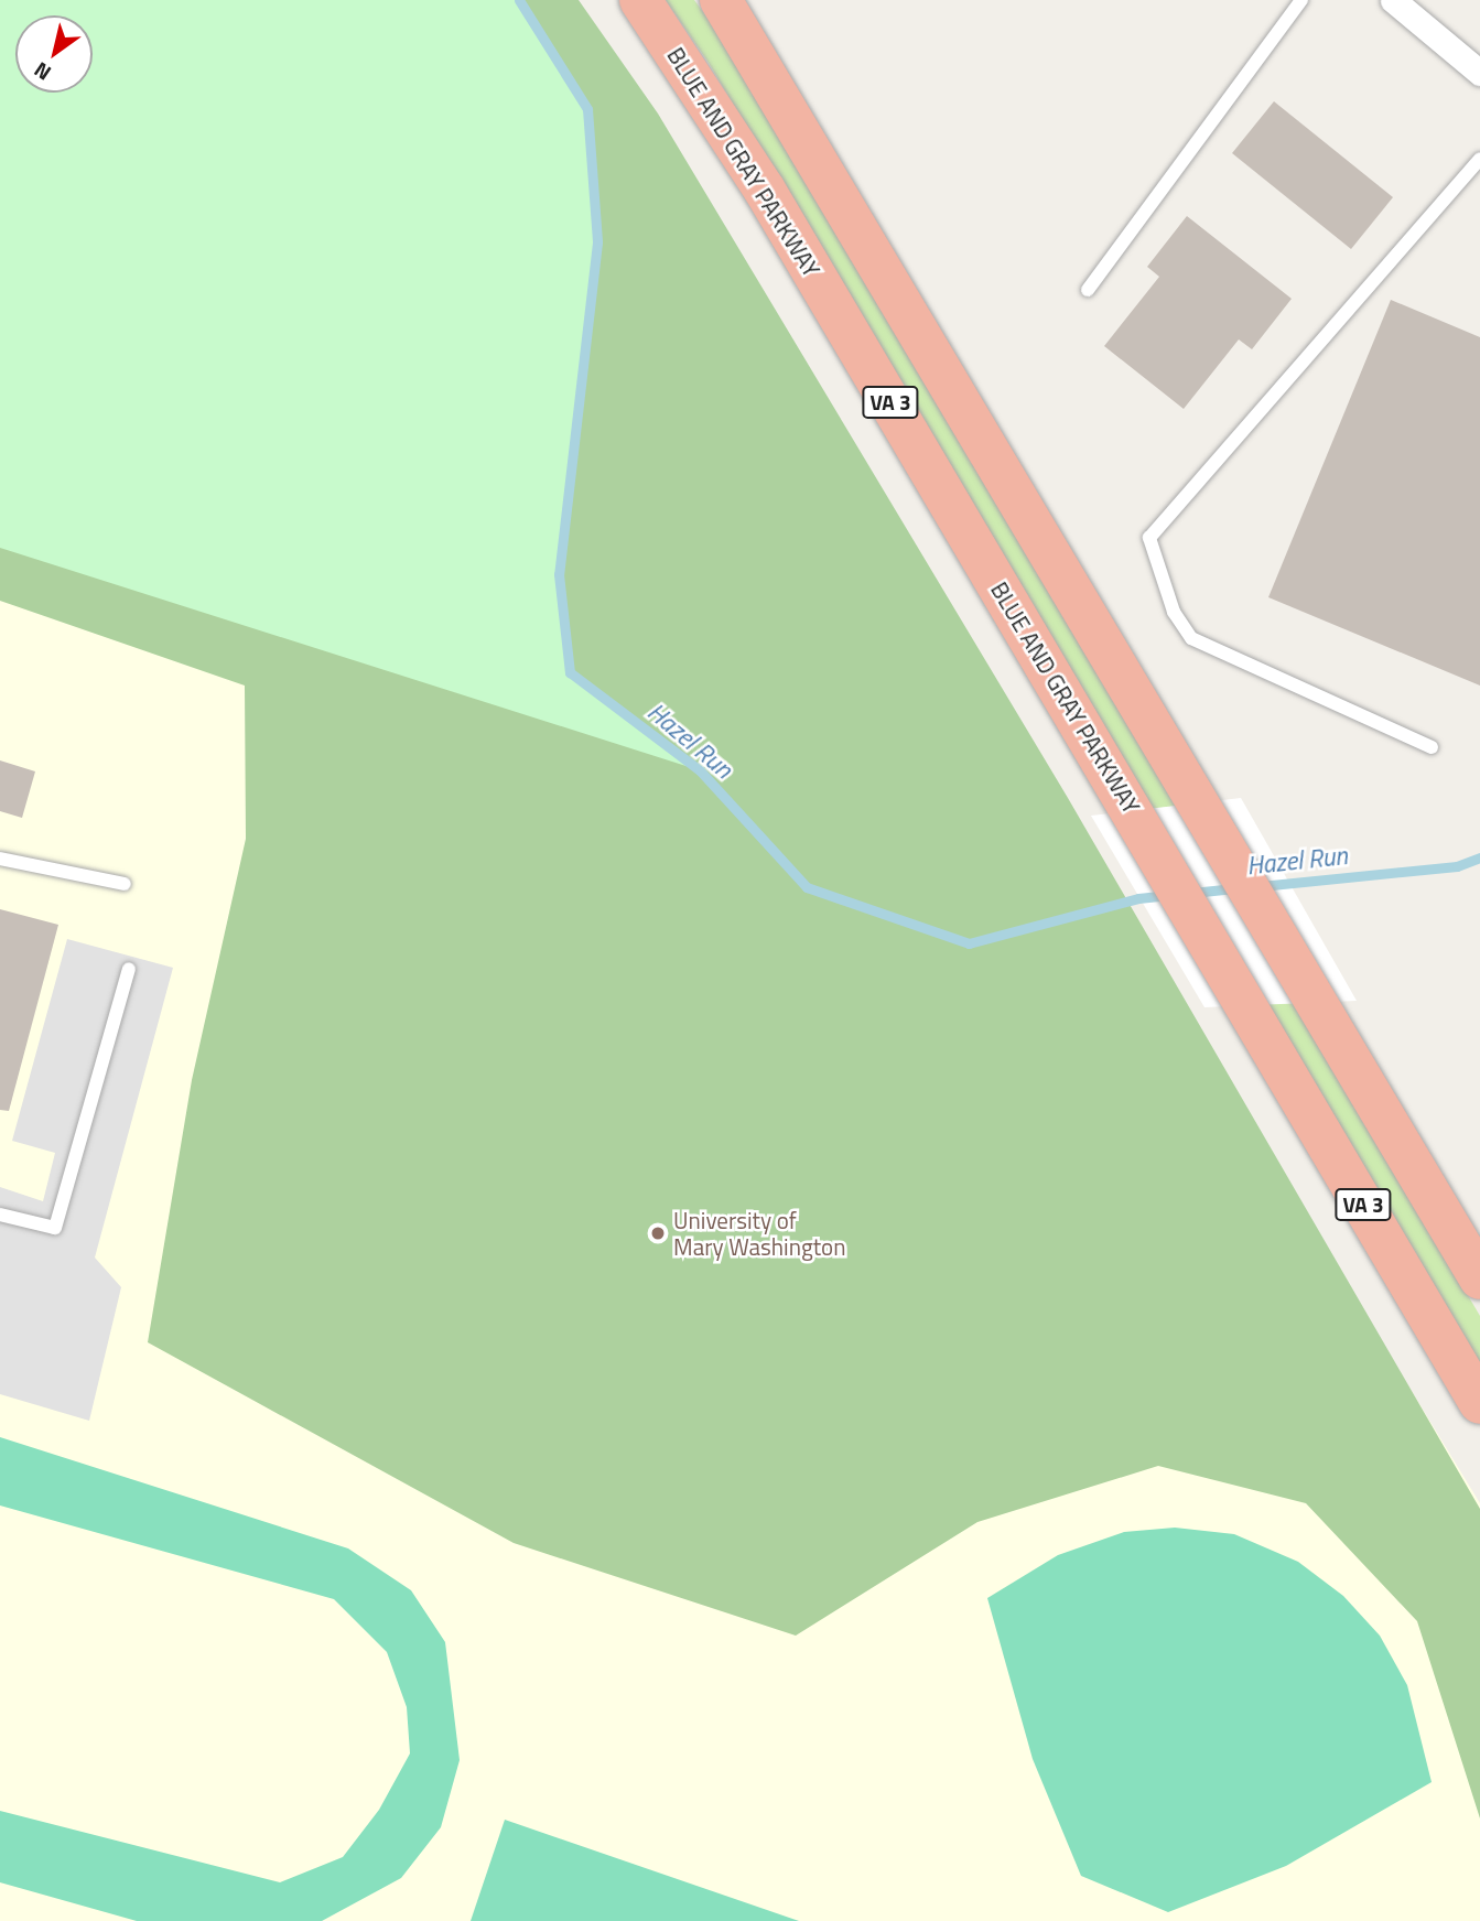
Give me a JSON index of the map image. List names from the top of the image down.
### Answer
{
  "streets": {
    "highway": ["BLUE AND GRAY PARKWAY", "VA 3"]
  },
  "water": ["Hazel Run"],
  "places": ["University of Mary Washington"],
  "north": "bottom left"
}
